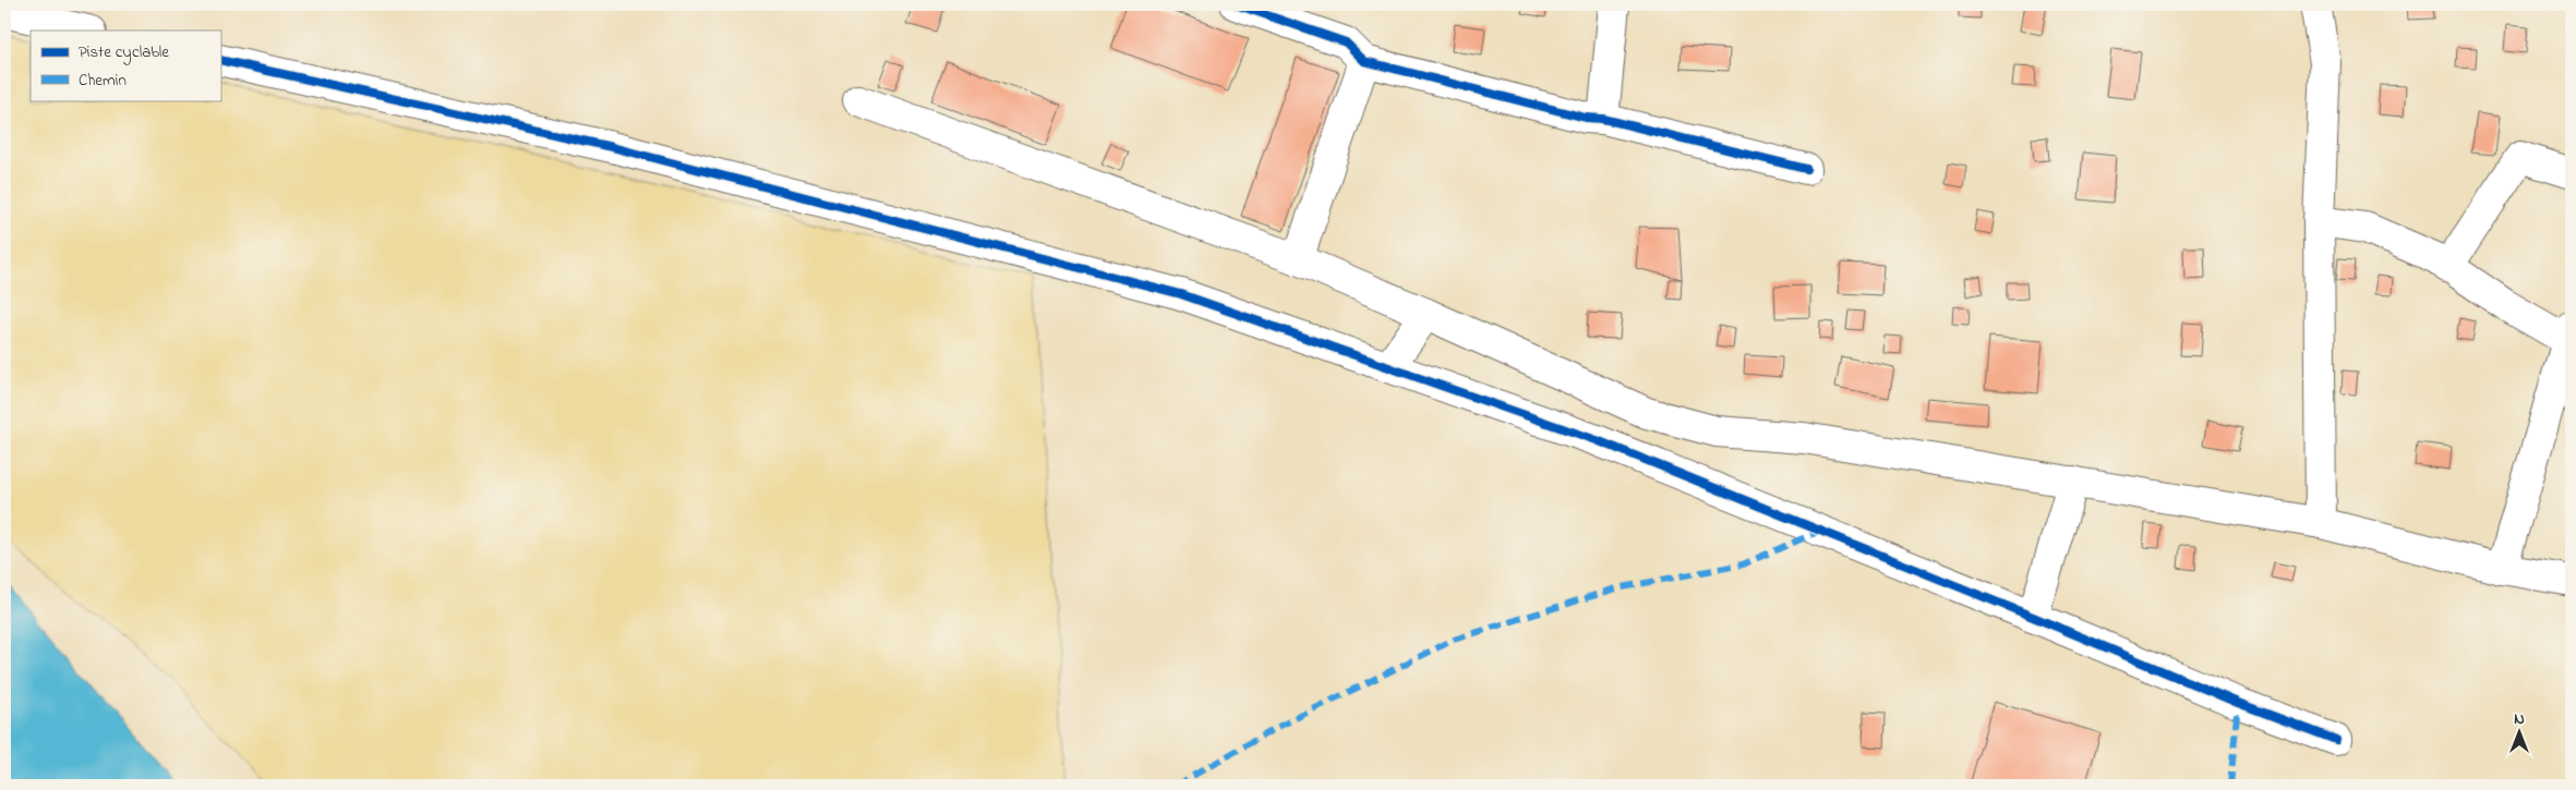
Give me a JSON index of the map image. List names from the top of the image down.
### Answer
{
  "legend": ["Piste cyclable", "Chemin"],
  "north": "top"
}
